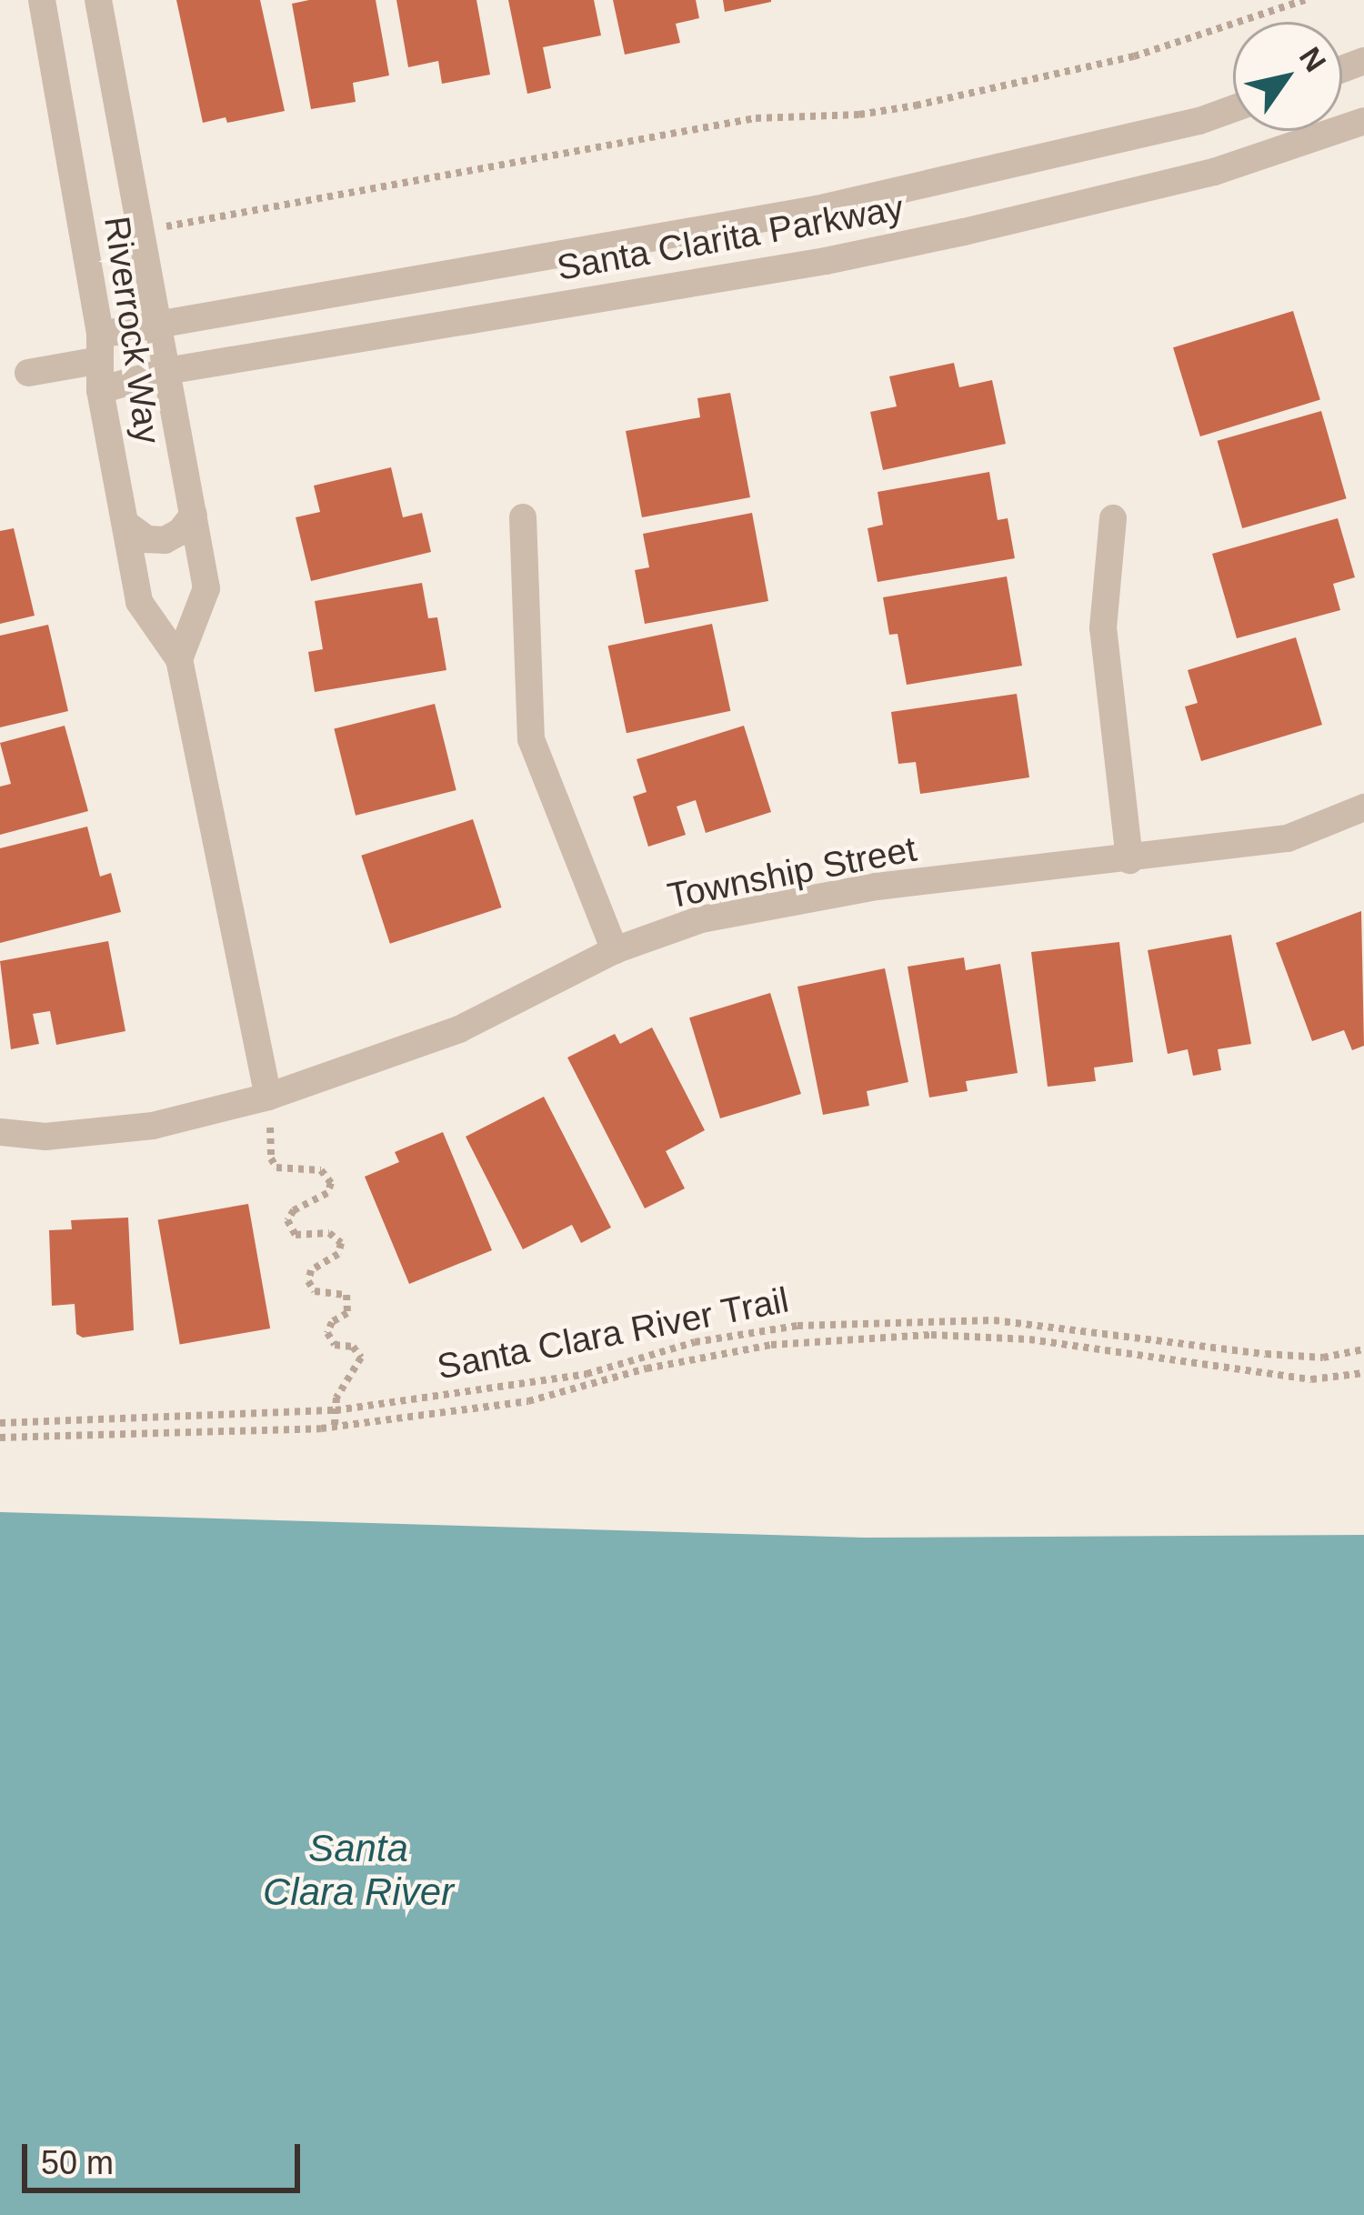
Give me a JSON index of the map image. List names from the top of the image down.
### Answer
{
  "streets": {
    "street": ["Santa Clarita Parkway", "Riverrock Way", "Township Street"],
    "path": ["Santa Clara River Trail"]
  },
  "crossings": [
    ["Santa Clarita Parkway", "Riverrock Way"],
    ["Riverrock Way", "Township Street"]
  ],
  "water": ["Santa Clara River"],
  "scale_bar": "50 m",
  "north": "top right"
}
